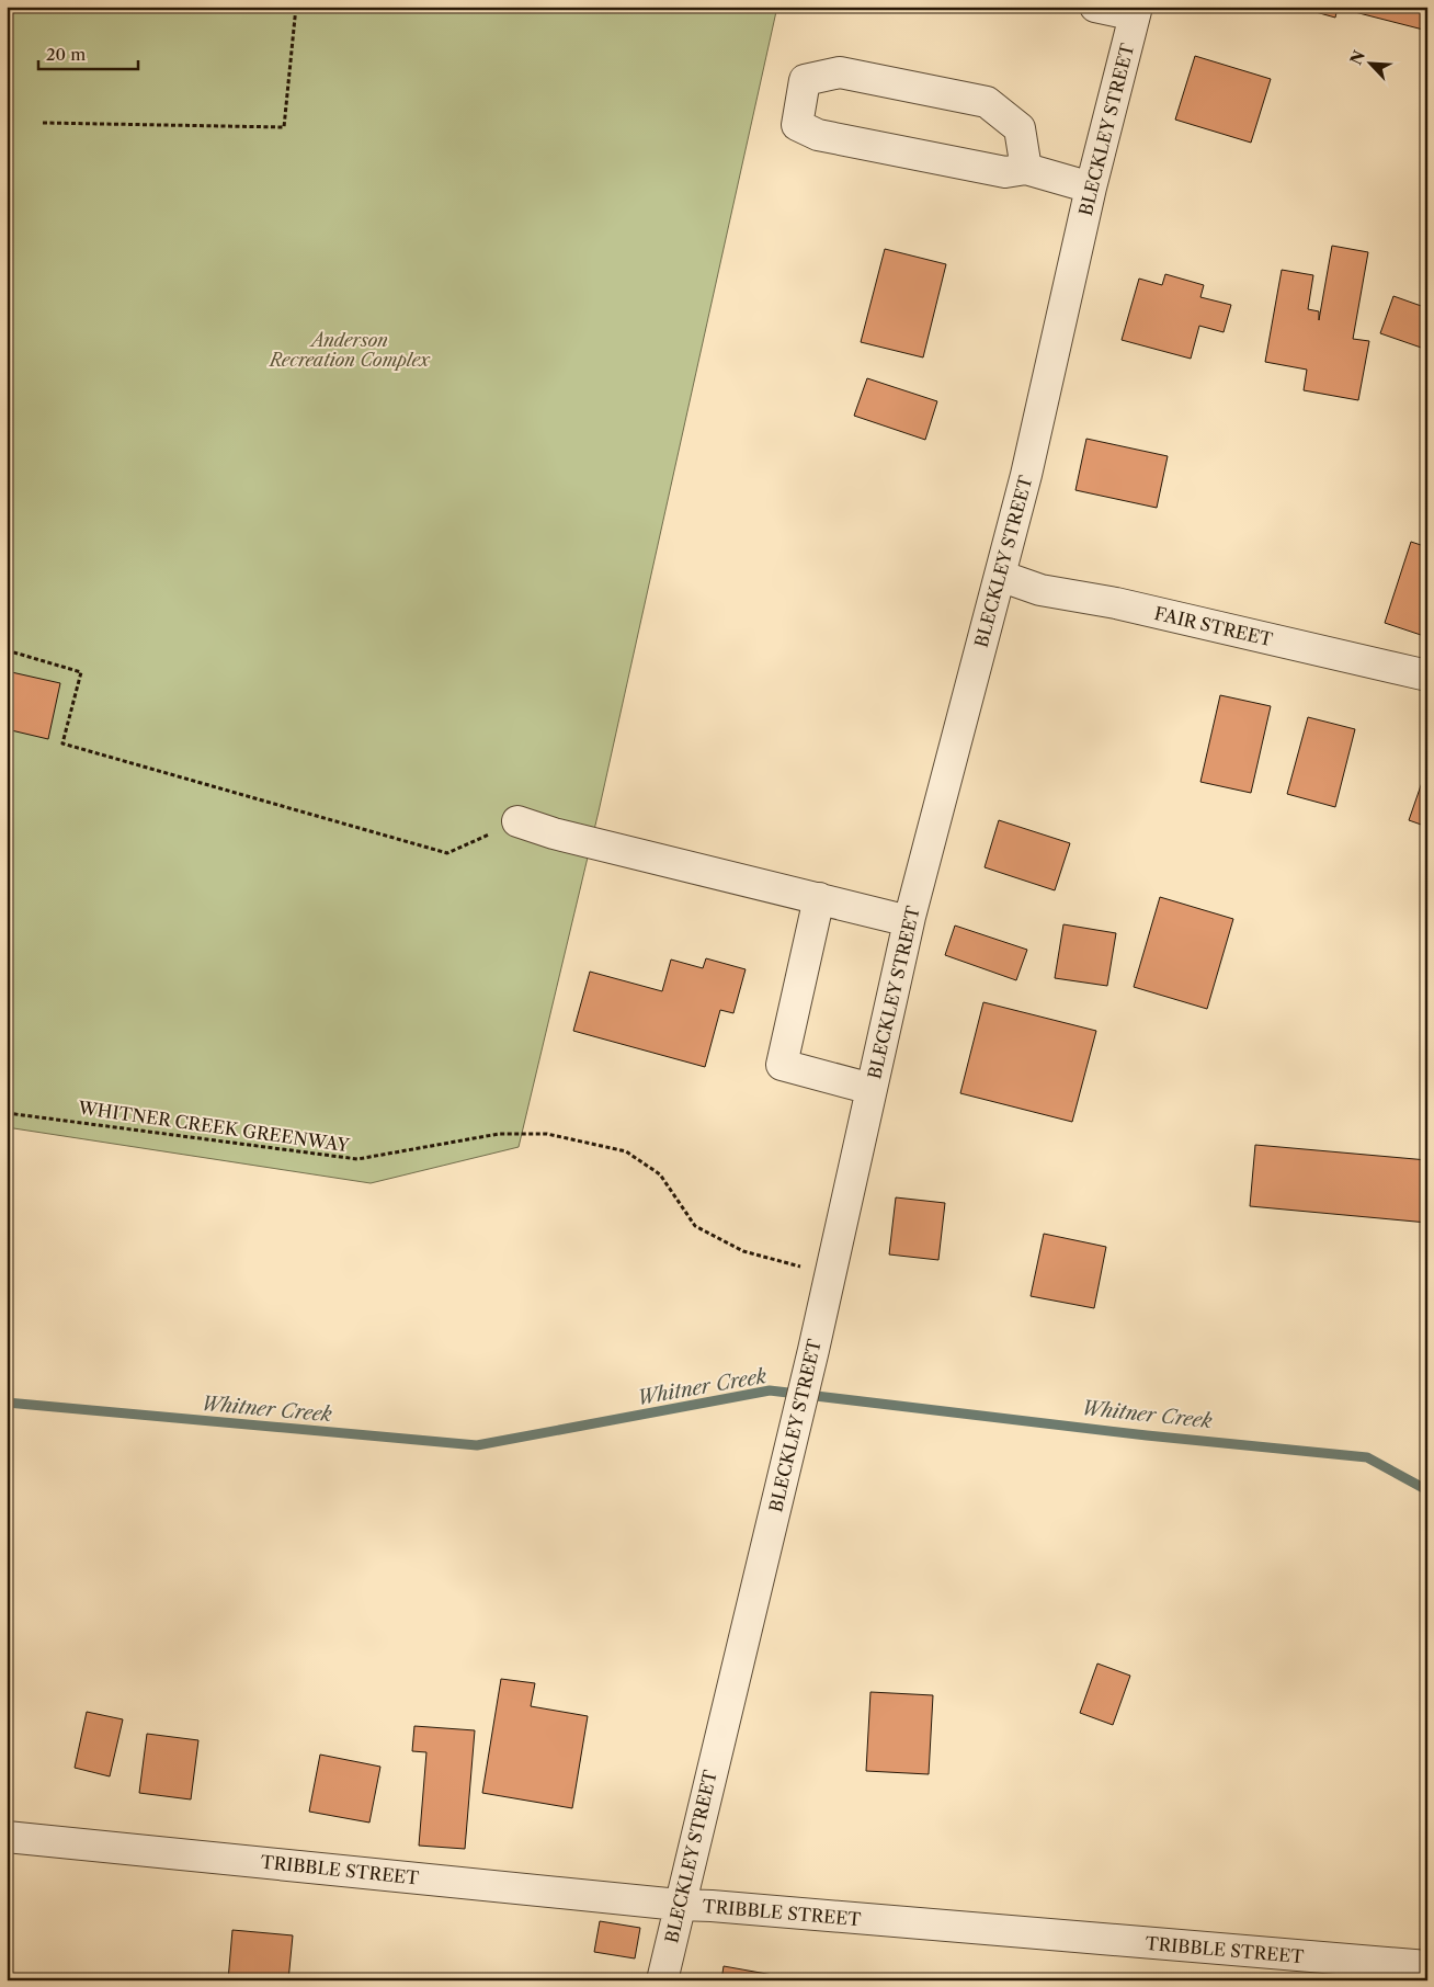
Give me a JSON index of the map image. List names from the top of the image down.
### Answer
{
  "streets": {
    "street": ["BLECKLEY STREET", "FAIR STREET", "TRIBBLE STREET"],
    "path": ["WHITNER CREEK GREENWAY"]
  },
  "crossings": [
    ["BLECKLEY STREET", "FAIR STREET"],
    ["BLECKLEY STREET", "WHITNER CREEK GREENWAY"],
    ["BLECKLEY STREET", "TRIBBLE STREET"]
  ],
  "water": ["Whitner Creek"],
  "parks": ["Anderson Recreation Complex"],
  "scale_bar": "20 m",
  "north": "top left"
}
